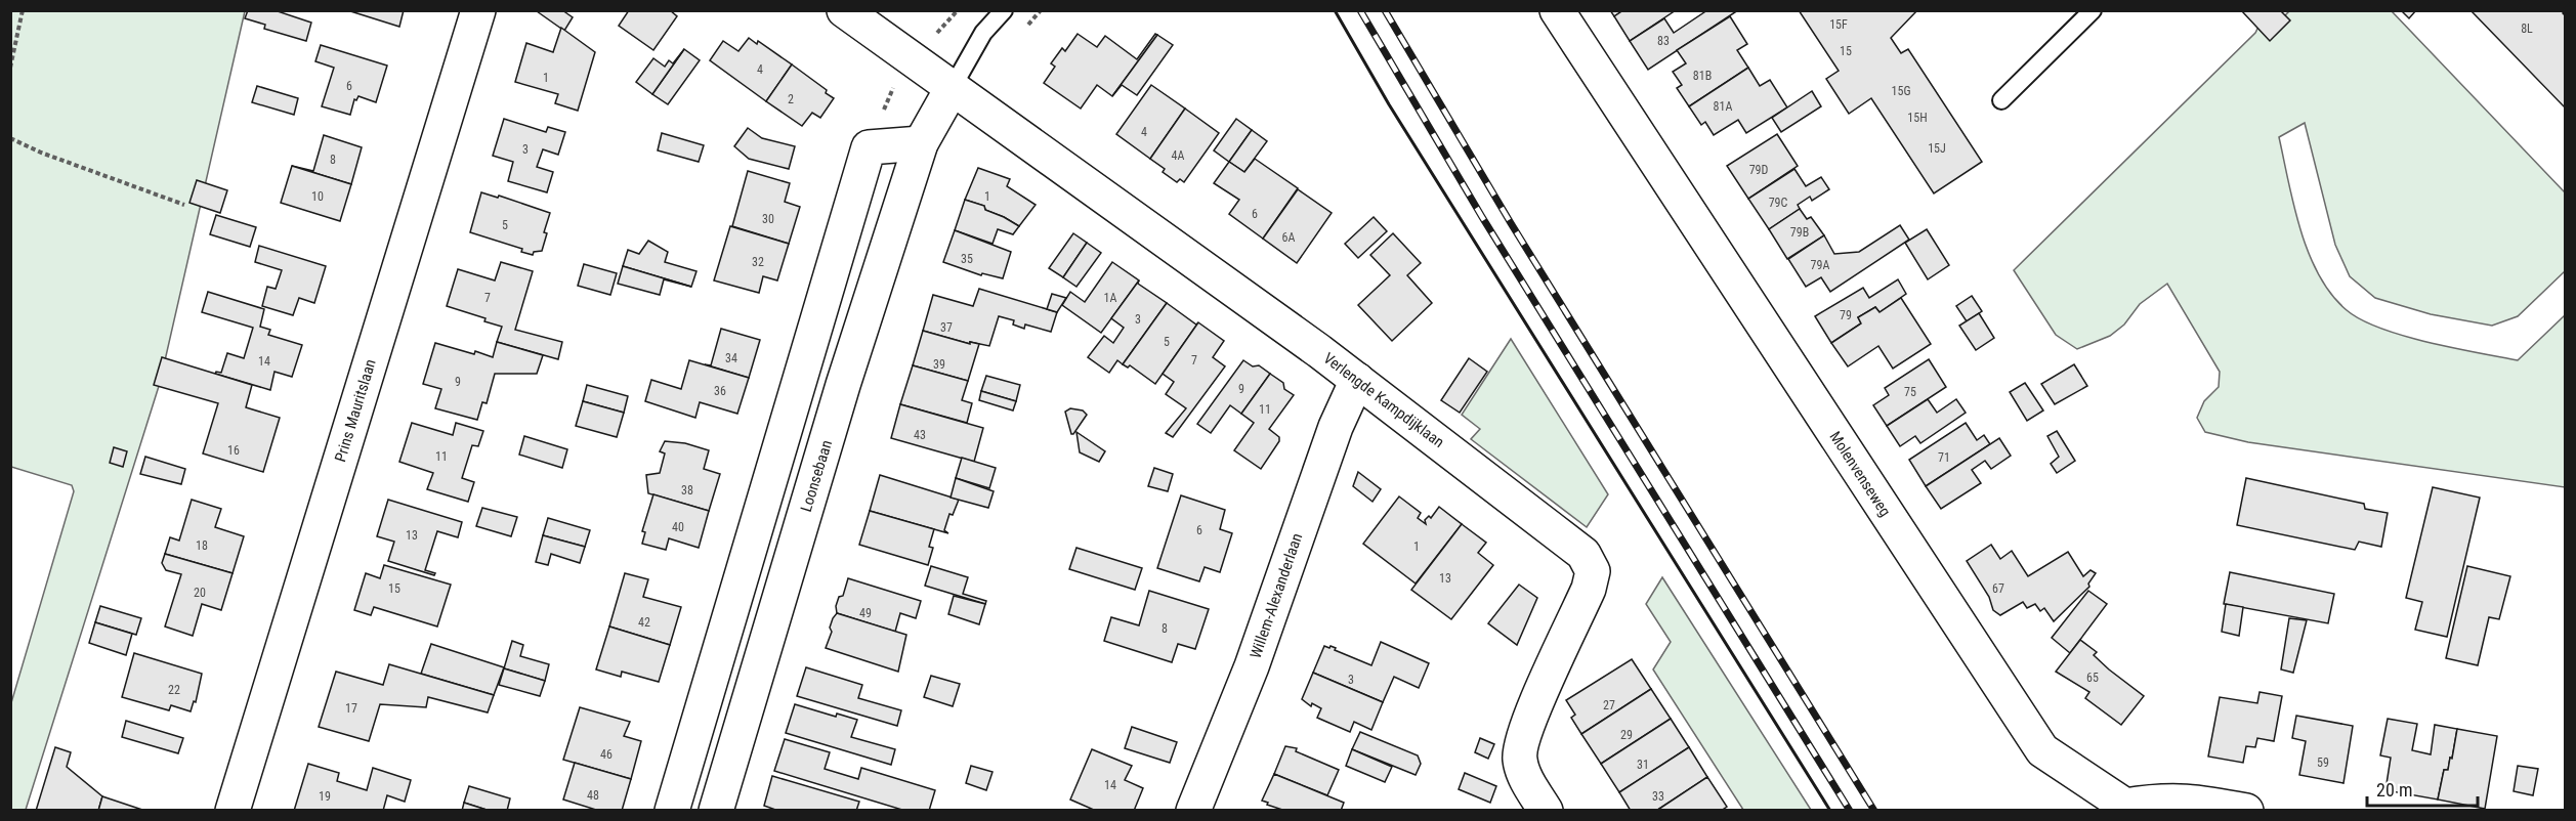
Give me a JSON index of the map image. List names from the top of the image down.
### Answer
{
  "streets": {
    "street": [
      "Verlengde Kampdijklaan",
      "Prins Mauritslaan",
      "Molenvenseweg",
      "Loonsebaan",
      "Willem-Alexanderlaan"
    ]
  },
  "crossings": [
    ["Verlengde Kampdijklaan", "Loonsebaan"],
    ["Verlengde Kampdijklaan", "Willem-Alexanderlaan"]
  ],
  "house_numbers": [
    "15F",
    "8L",
    "83",
    "15",
    "4",
    "81B",
    "1",
    "6",
    "15G",
    "2",
    "81A",
    "15H",
    "4",
    "15J",
    "3",
    "4A",
    "8",
    "79D",
    "10",
    "1",
    "79C",
    "6",
    "30",
    "5",
    "79B",
    "6A",
    "35",
    "32",
    "79A",
    "7",
    "1A",
    "79",
    "3",
    "37",
    "5",
    "34",
    "7",
    "14",
    "39",
    "9",
    "9",
    "36",
    "75",
    "11",
    "43",
    "16",
    "11",
    "71",
    "38",
    "40",
    "6",
    "13",
    "18",
    "1",
    "13",
    "15",
    "67",
    "20",
    "49",
    "42",
    "8",
    "65",
    "3",
    "22",
    "27",
    "17",
    "29",
    "46",
    "59",
    "31",
    "14",
    "48",
    "19",
    "33"
  ],
  "scale_bar": "20 m"
}
